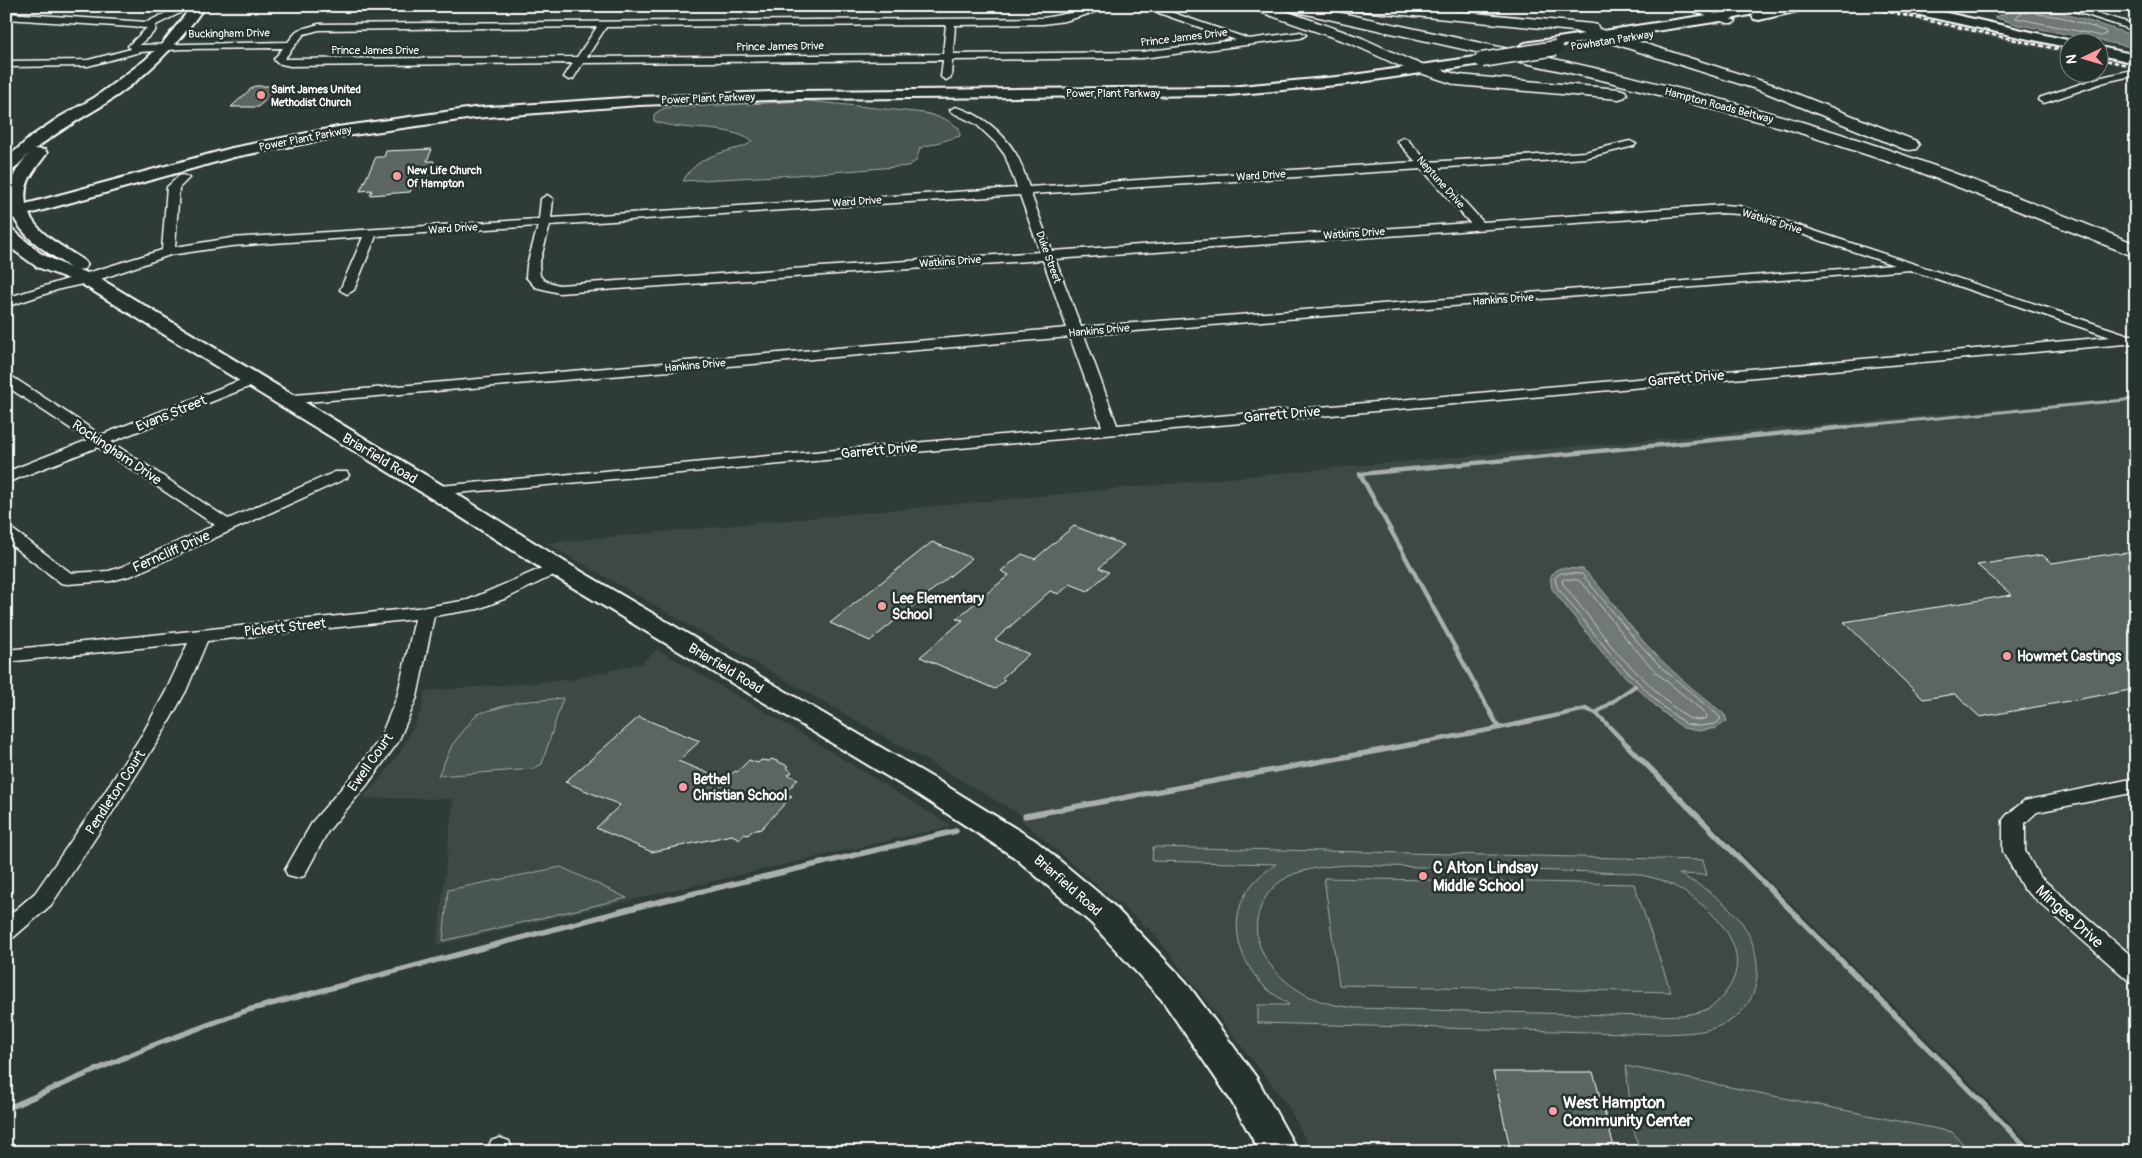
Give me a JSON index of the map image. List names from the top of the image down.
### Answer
{
  "streets": {
    "highway": ["Hampton Roads Beltway"],
    "main road": ["Powhatan Parkway", "Power Plant Parkway", "Briarfield Road"],
    "street": [
      "Buckingham Drive",
      "Prince James Drive",
      "Ward Drive",
      "Neptune Drive",
      "Watkins Drive",
      "Duke Street",
      "Hankins Drive",
      "Garrett Drive",
      "Evans Street",
      "Rockingham Drive",
      "Ferncliff Drive",
      "Pickett Street",
      "Ewell Court",
      "Pendleton Court",
      "Mingee Drive"
    ]
  },
  "crossings": [
    ["Buckingham Drive", "Prince James Drive"],
    ["Powhatan Parkway", "Power Plant Parkway"],
    ["Power Plant Parkway", "Briarfield Road"],
    ["Ward Drive", "Neptune Drive"],
    ["Ward Drive", "Watkins Drive"],
    ["Ward Drive", "Duke Street"],
    ["Ward Drive", "Briarfield Road"],
    ["Neptune Drive", "Watkins Drive"],
    ["Watkins Drive", "Duke Street"],
    ["Watkins Drive", "Hankins Drive"],
    ["Watkins Drive", "Garrett Drive"],
    ["Duke Street", "Hankins Drive"],
    ["Duke Street", "Garrett Drive"],
    ["Hankins Drive", "Briarfield Road"],
    ["Garrett Drive", "Briarfield Road"],
    ["Evans Street", "Rockingham Drive"],
    ["Evans Street", "Briarfield Road"],
    ["Rockingham Drive", "Ferncliff Drive"],
    ["Briarfield Road", "Pickett Street"],
    ["Pickett Street", "Ewell Court"],
    ["Pickett Street", "Pendleton Court"]
  ],
  "places": [
    "Saint James United Methodist Church",
    "New Life Church Of Hampton",
    "Lee Elementary School",
    "Howmet Castings",
    "Bethel Christian School",
    "C Alton Lindsay Middle School",
    "West Hampton Community Center"
  ],
  "north": "left"
}
